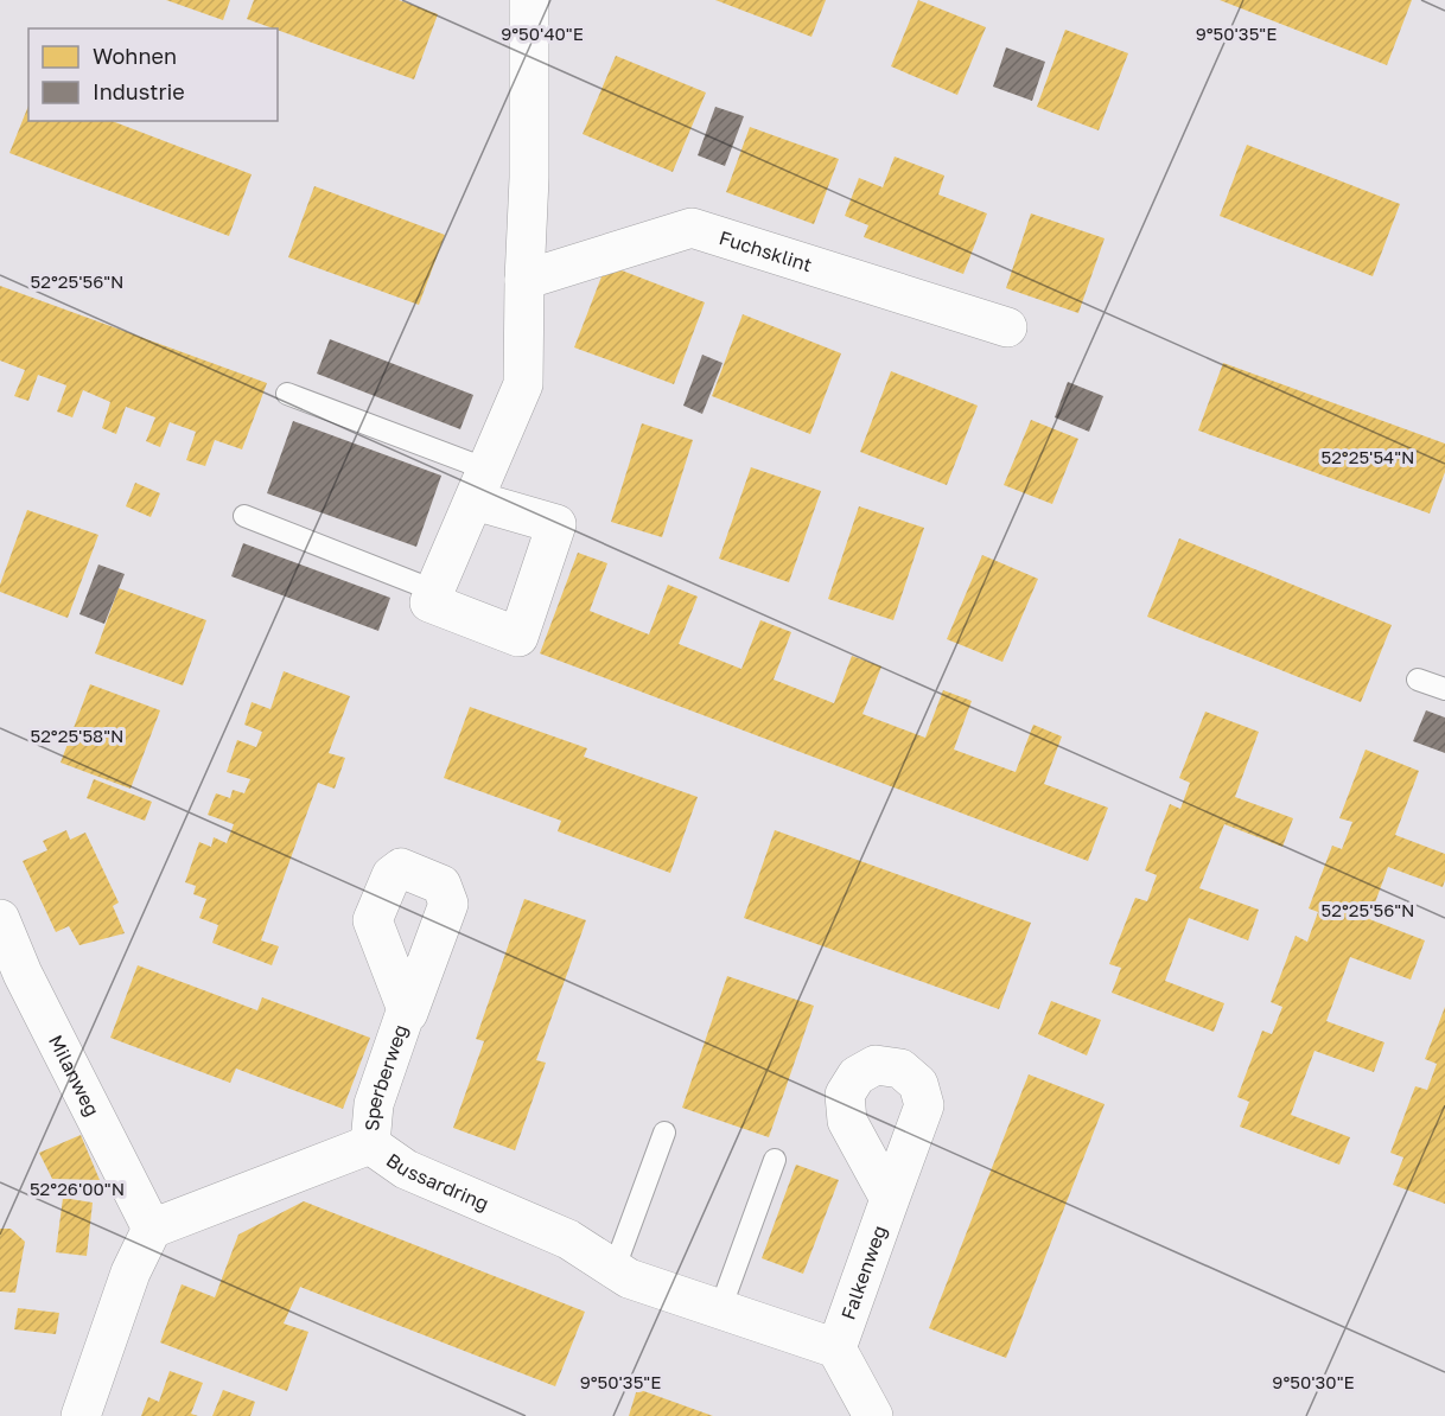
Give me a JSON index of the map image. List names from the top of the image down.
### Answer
{
  "streets": {
    "street": [
      "Fuchsklint",
      "Milanweg",
      "Sperberweg",
      "Bussardring",
      "Falkenweg"
    ]
  },
  "crossings": [
    ["Milanweg", "Bussardring"],
    ["Sperberweg", "Bussardring"],
    ["Bussardring", "Falkenweg"]
  ],
  "legend": ["Wohnen", "Industrie"],
  "coordinates": [
    "9°50'40\"E",
    "9°50'35\"E",
    "52°25'56\"N",
    "52°25'54\"N",
    "52°25'58\"N",
    "52°26'00\"N",
    "9°50'30\"E"
  ]
}
